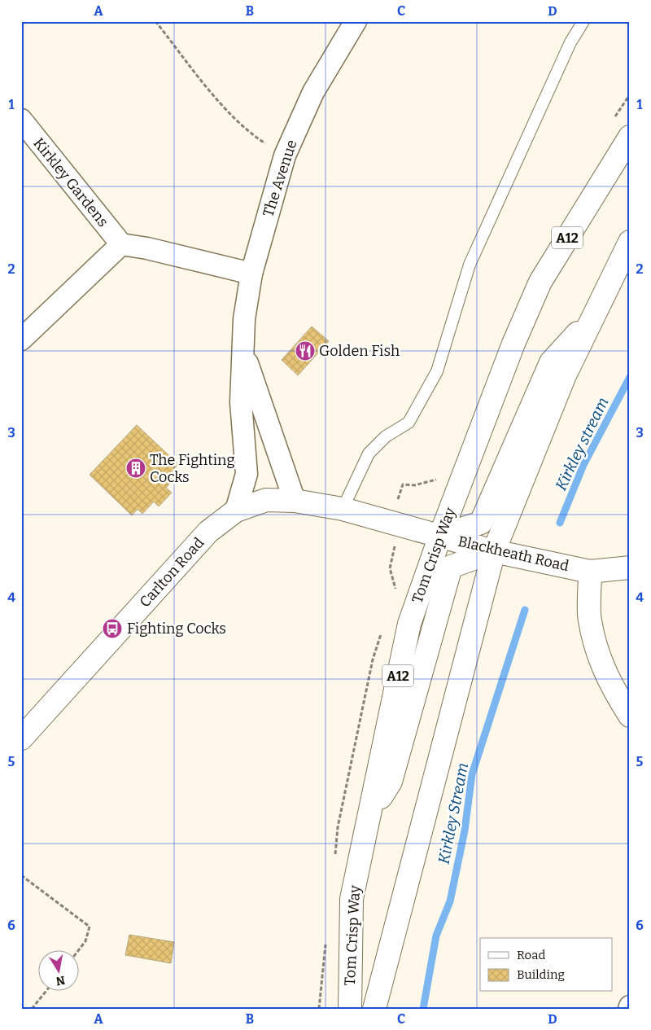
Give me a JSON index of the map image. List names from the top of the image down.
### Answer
{
  "streets": {
    "main road": [
      "A12",
      "Blackheath Road",
      "Tom Crisp Way",
      "Carlton Road"
    ],
    "street": ["The Avenue", "Kirkley Gardens"]
  },
  "crossings": [
    ["The Avenue", "Blackheath Road"],
    ["The Avenue", "Carlton Road"],
    ["Blackheath Road", "Tom Crisp Way"],
    ["Blackheath Road", "Carlton Road"]
  ],
  "water": ["Kirkley stream", "Kirkley Stream"],
  "places": {
    "restaurant": ["Golden Fish"],
    "building": ["The Fighting Cocks"],
    "bus stop": ["Fighting Cocks"]
  },
  "legend": ["Road", "Building"],
  "north": "bottom",
  "grid": {
    "columns": [
      "A",
      "B",
      "C",
      "D"
    ],
    "rows": [
      "1",
      "2",
      "3",
      "4",
      "5",
      "6"
    ]
  }
}
